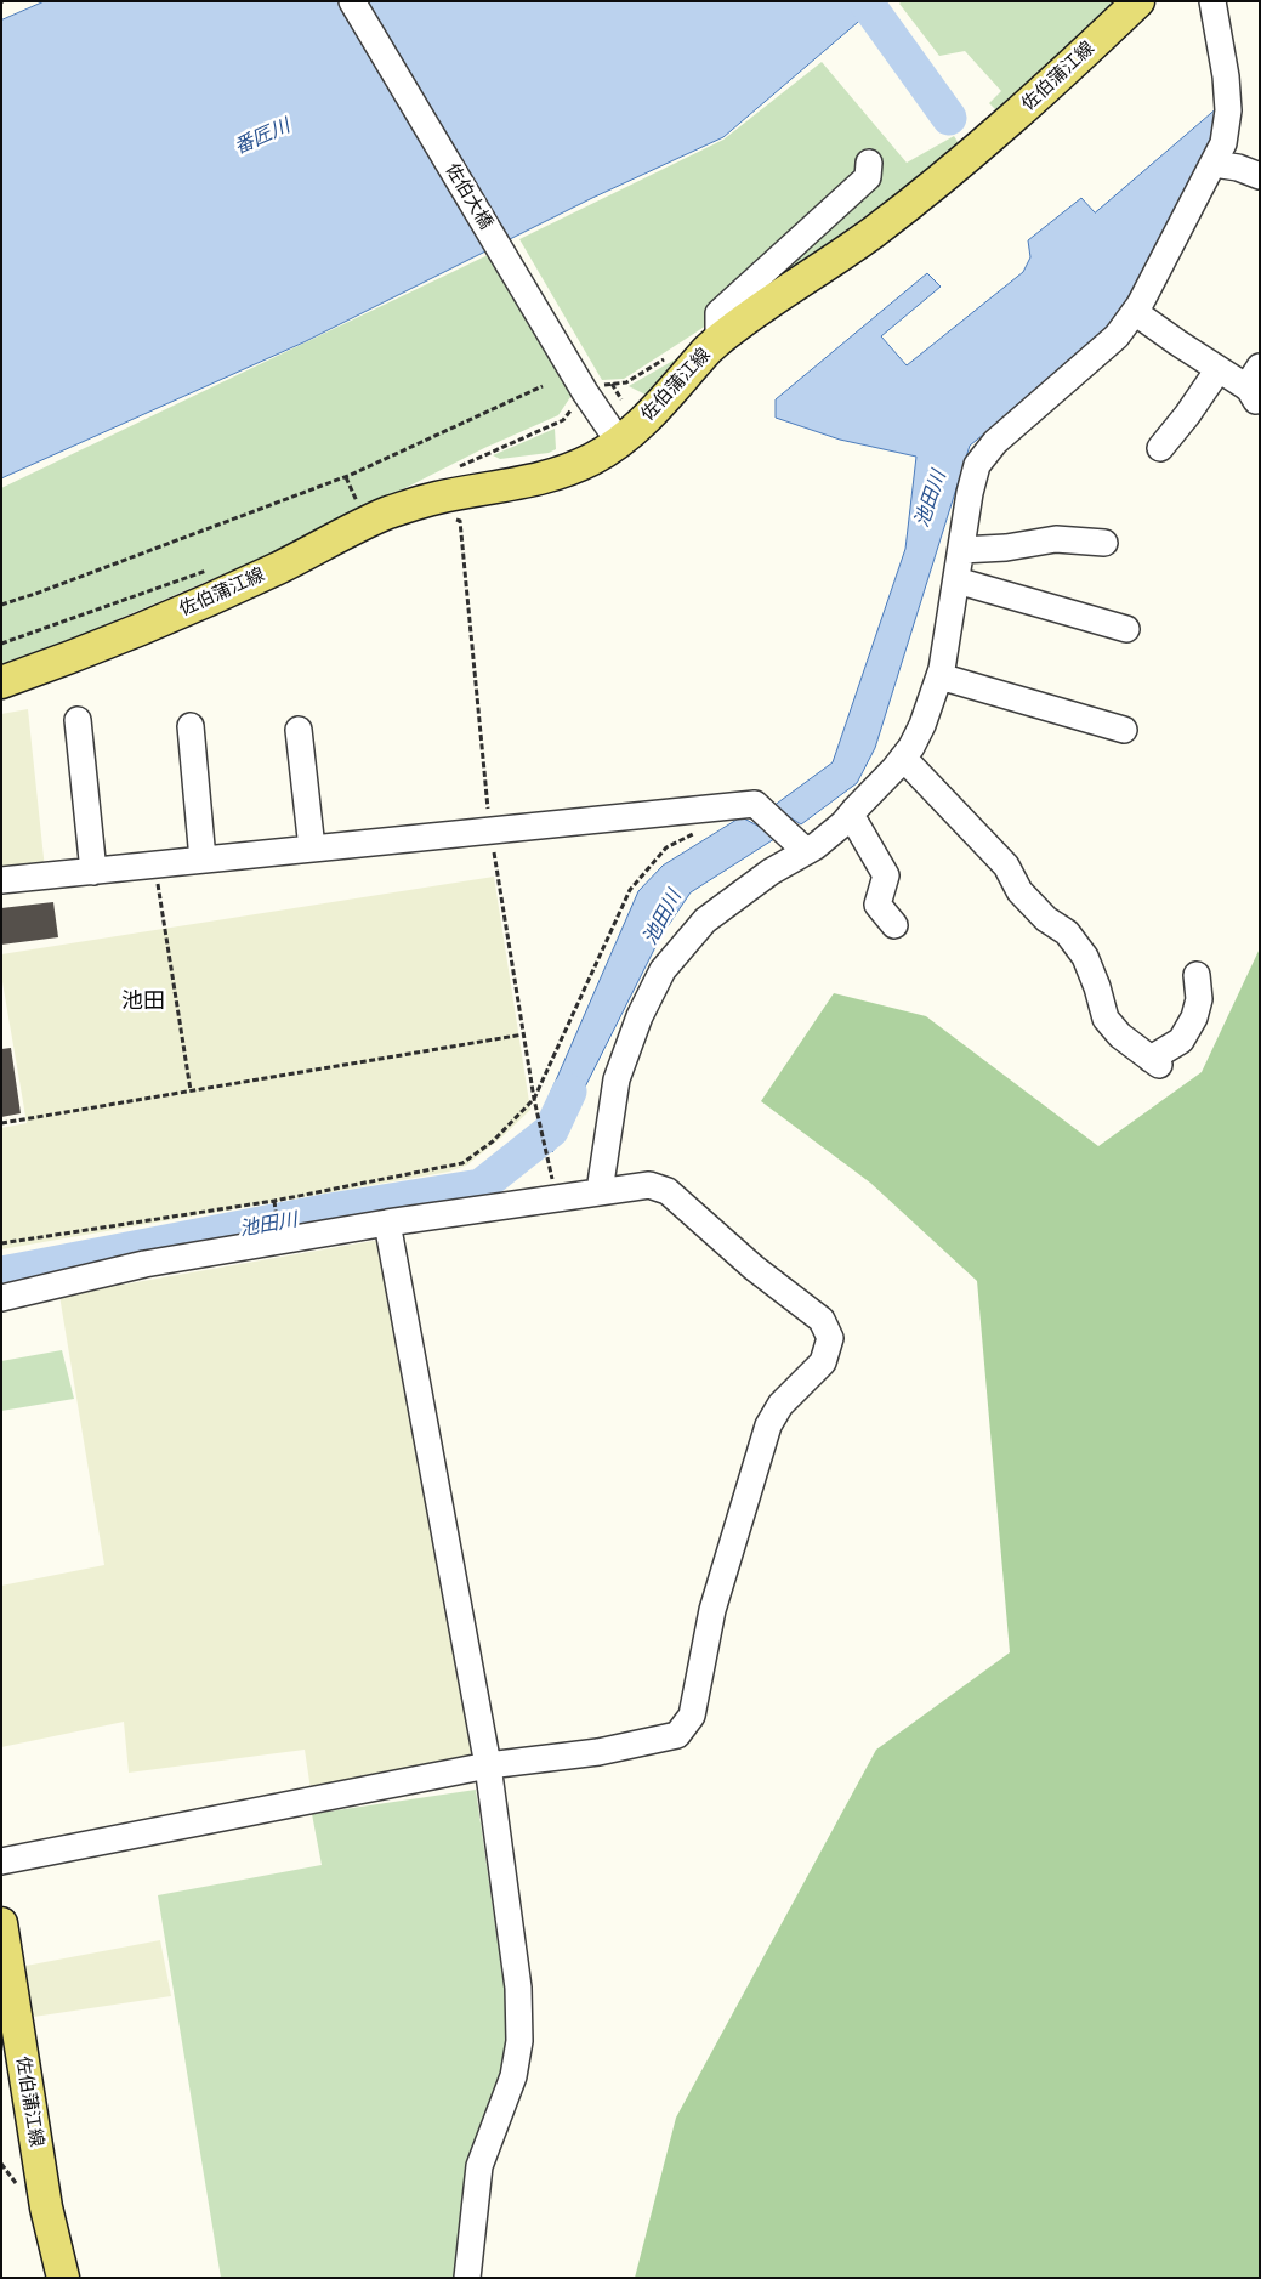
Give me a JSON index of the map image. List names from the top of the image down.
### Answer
{
  "streets": {
    "main road": ["佐伯蒲江線"],
    "street": ["佐伯大橋"]
  },
  "crossings": [
    ["佐伯蒲江線", "佐伯大橋"]
  ],
  "districts": ["池田"],
  "water": ["番匠川", "池田川"]
}
